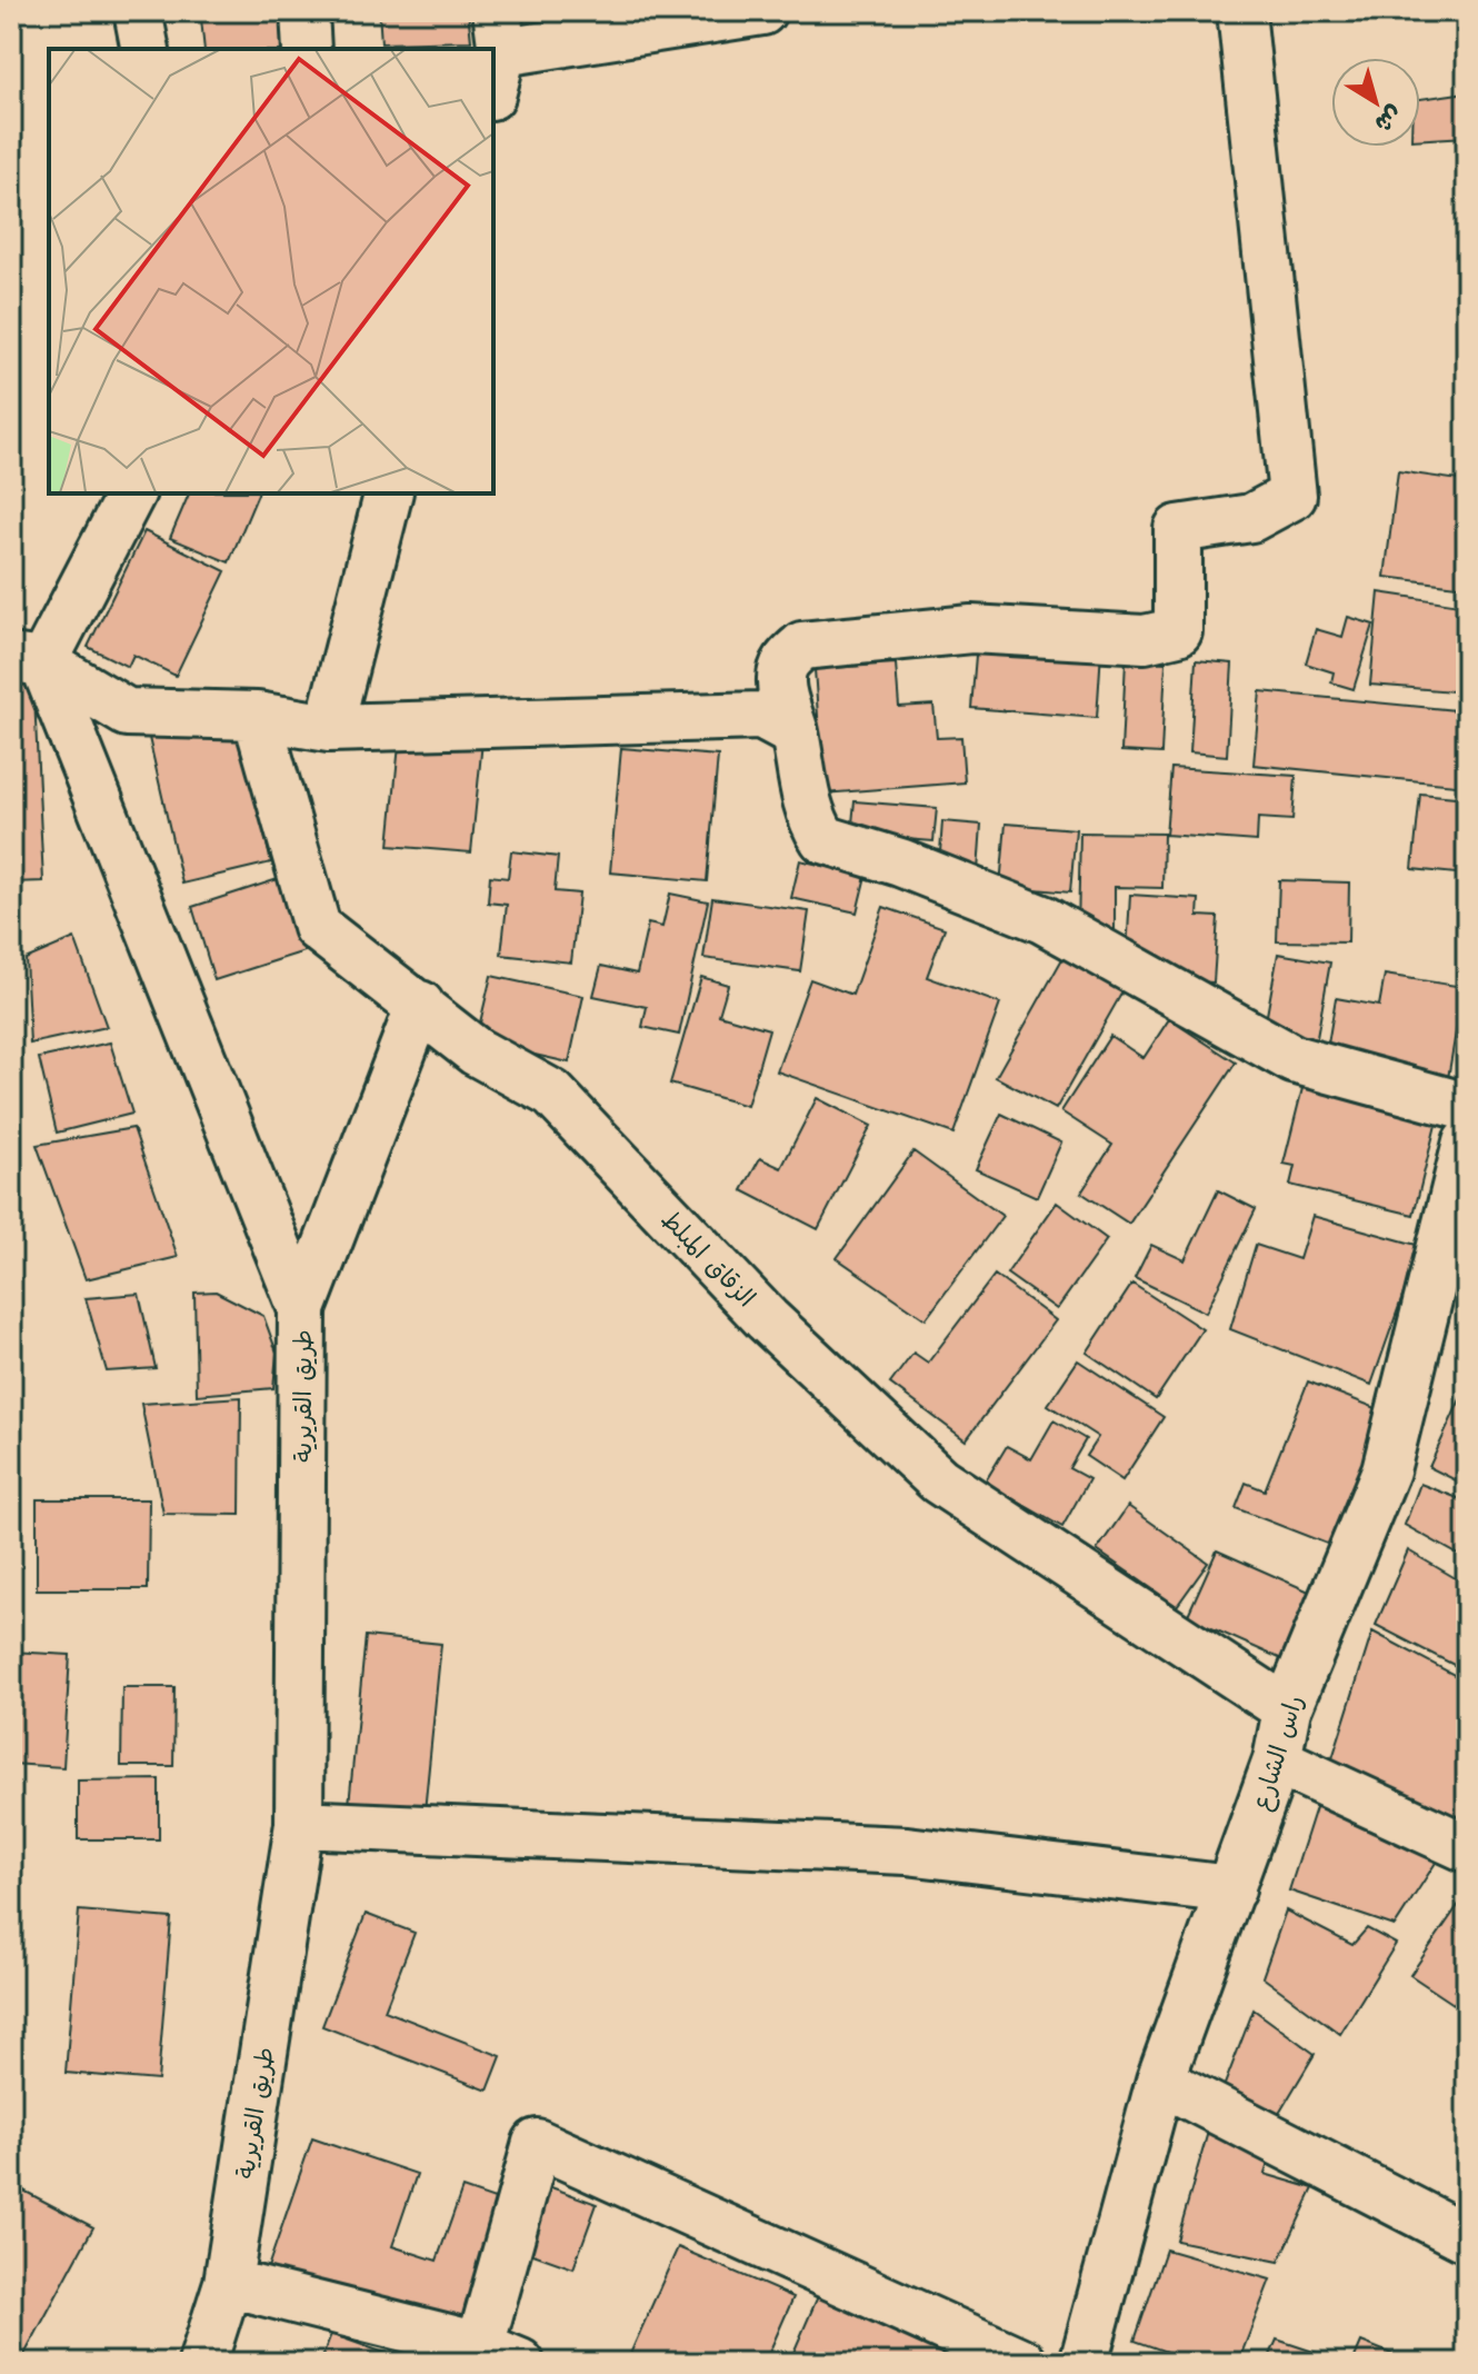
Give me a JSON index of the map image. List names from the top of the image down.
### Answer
{
  "streets": {
    "street": ["الزقاق المبلط", "طريق القريرية", "راس الشارع"]
  },
  "crossings": [
    ["الزقاق المبلط", "راس الشارع"]
  ],
  "north": "bottom right"
}
